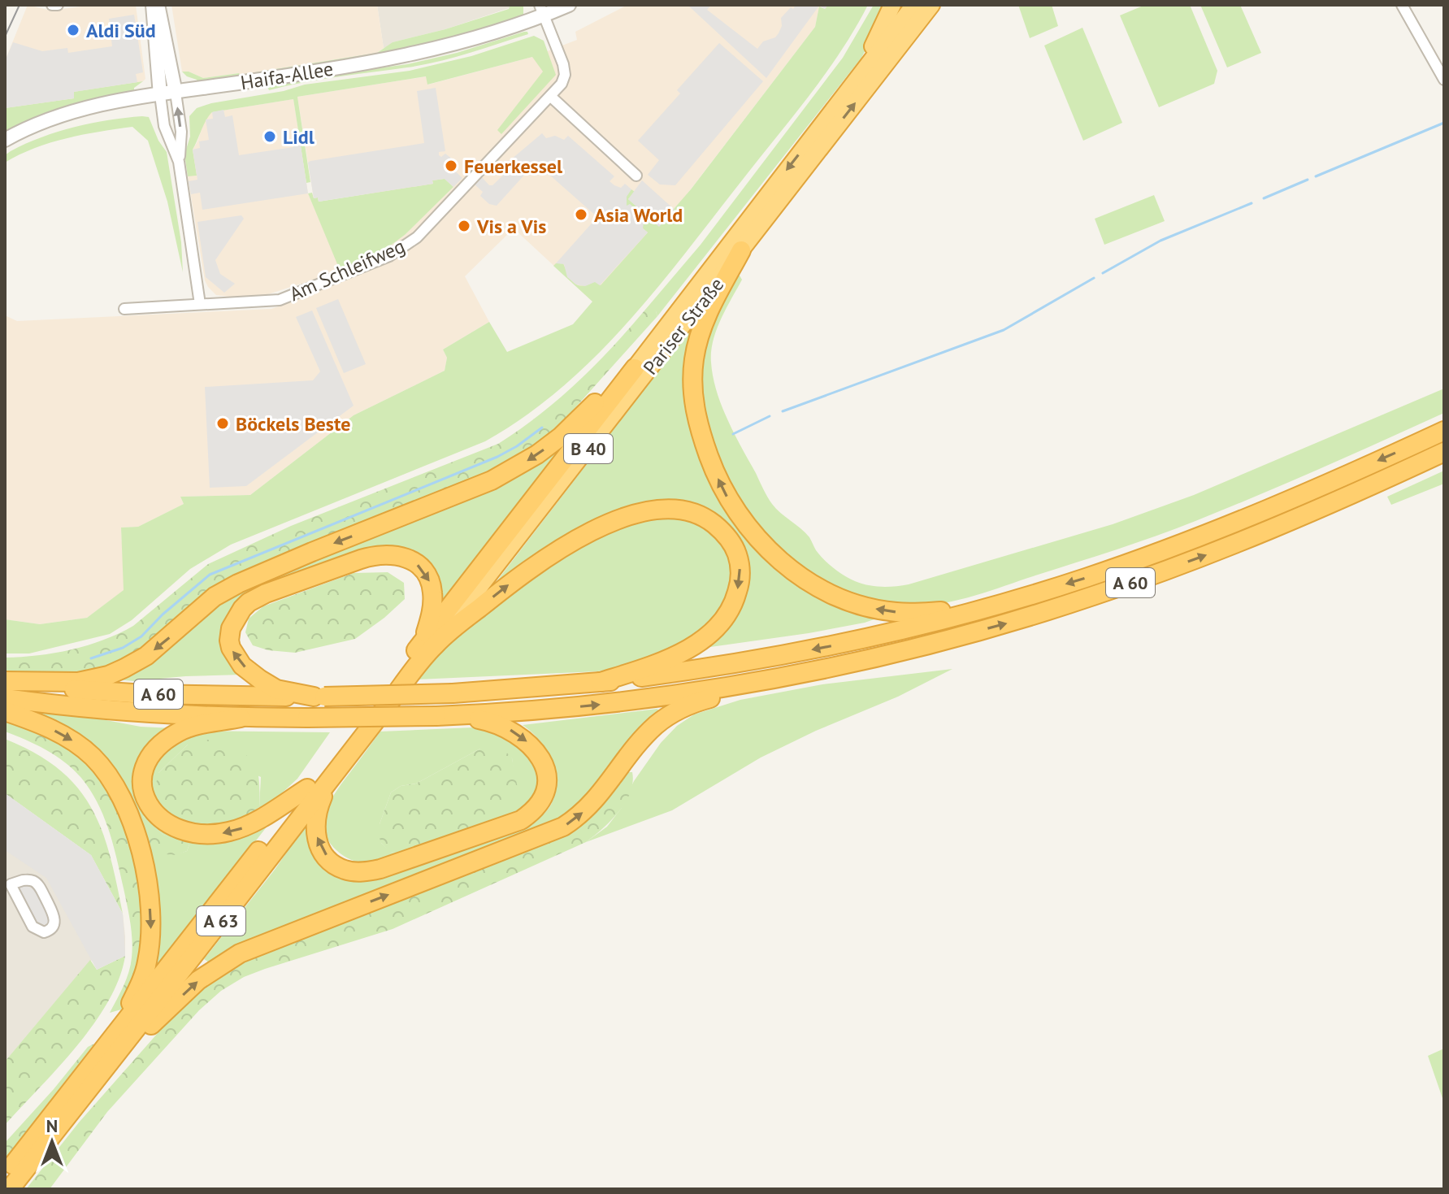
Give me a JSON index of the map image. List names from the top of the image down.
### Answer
{
  "streets": {
    "highway": [
      "Pariser Straße",
      "B 40",
      "A 60",
      "A 63"
    ],
    "street": ["Haifa-Allee", "Am Schleifweg"]
  },
  "crossings": [
    ["Haifa-Allee", "Am Schleifweg"],
    ["Pariser Straße", "A 63"]
  ],
  "places": [
    "Aldi Süd",
    "Lidl",
    "Feuerkessel",
    "Asia World",
    "Vis a Vis",
    "Böckels Beste"
  ],
  "north": "top"
}
